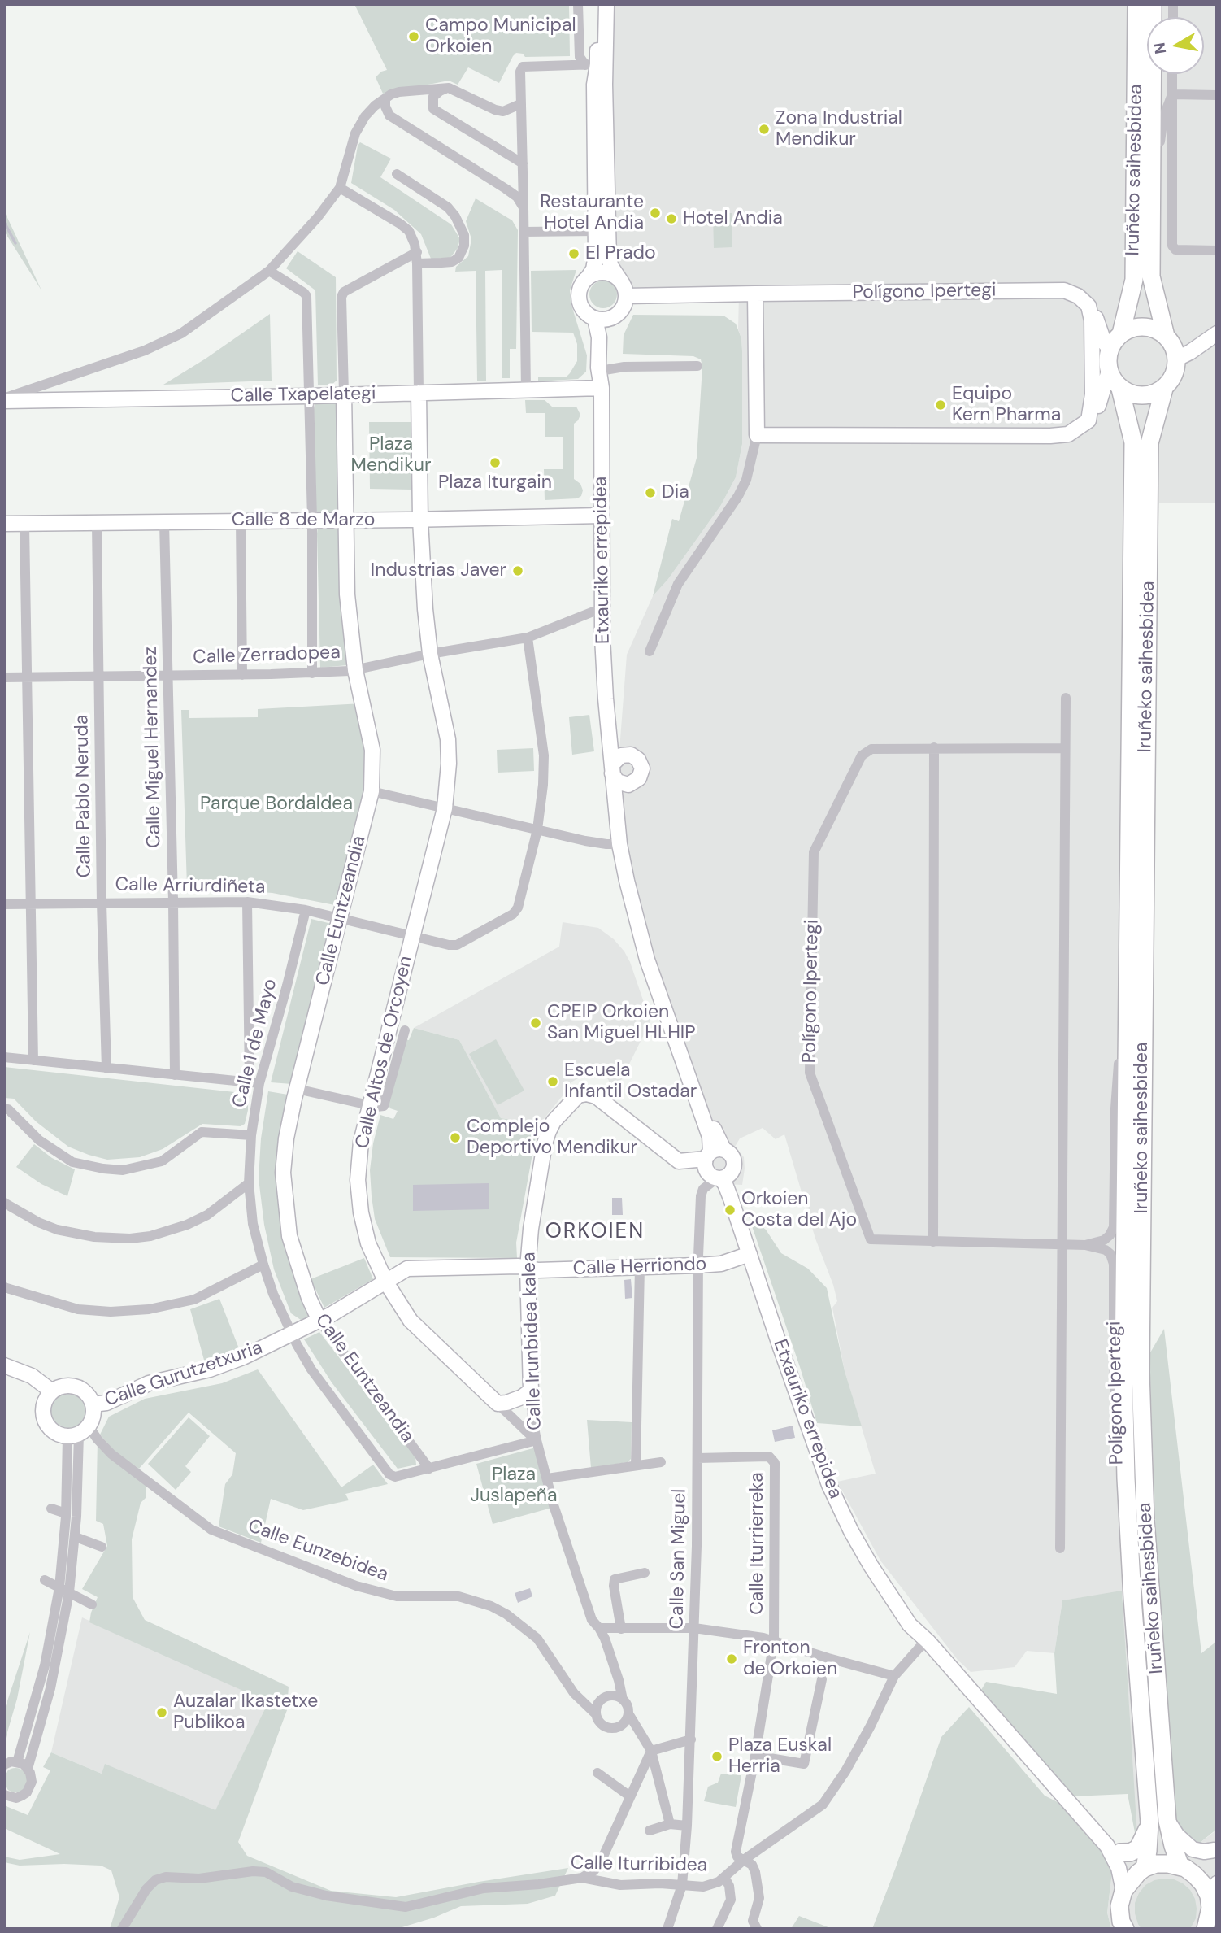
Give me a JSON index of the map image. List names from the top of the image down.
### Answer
{
  "streets": {
    "highway": ["Iruñeko saihesbidea"],
    "street": [
      "Polígono Ipertegi",
      "Calle Txapelategi",
      "Calle 8 de Marzo",
      "Etxauriko errepidea",
      "Calle Zerradopea",
      "Calle Miguel Hernandez",
      "Calle Pablo Neruda",
      "Calle Arriurdiñeta",
      "Calle Euntzeandia",
      "Calle 1 de Mayo",
      "Calle Altos de Orcoyen",
      "Calle Herriondo",
      "Calle Irunbidea kalea",
      "Calle Gurutzetxuria",
      "Calle Iturrierreka",
      "Calle Eunzebidea",
      "Calle San Miguel",
      "Calle Iturribidea"
    ]
  },
  "crossings": [
    ["Iruñeko saihesbidea", "Polígono Ipertegi"],
    ["Iruñeko saihesbidea", "Etxauriko errepidea"],
    ["Polígono Ipertegi", "Etxauriko errepidea"],
    ["Calle Txapelategi", "Etxauriko errepidea"],
    ["Calle Txapelategi", "Calle Euntzeandia"],
    ["Calle Txapelategi", "Calle Altos de Orcoyen"],
    ["Calle 8 de Marzo", "Etxauriko errepidea"],
    ["Calle 8 de Marzo", "Calle Miguel Hernandez"],
    ["Calle 8 de Marzo", "Calle Pablo Neruda"],
    ["Calle 8 de Marzo", "Calle Euntzeandia"],
    ["Calle 8 de Marzo", "Calle Altos de Orcoyen"],
    ["Etxauriko errepidea", "Calle Herriondo"],
    ["Etxauriko errepidea", "Calle Irunbidea kalea"],
    ["Etxauriko errepidea", "Calle San Miguel"],
    ["Etxauriko errepidea", "Calle Iturribidea"],
    ["Calle Zerradopea", "Calle Miguel Hernandez"],
    ["Calle Zerradopea", "Calle Pablo Neruda"],
    ["Calle Zerradopea", "Calle Arriurdiñeta"],
    ["Calle Zerradopea", "Calle Euntzeandia"],
    ["Calle Zerradopea", "Calle Altos de Orcoyen"],
    ["Calle Miguel Hernandez", "Calle Arriurdiñeta"],
    ["Calle Pablo Neruda", "Calle Arriurdiñeta"],
    ["Calle Arriurdiñeta", "Calle Euntzeandia"],
    ["Calle Arriurdiñeta", "Calle 1 de Mayo"],
    ["Calle Arriurdiñeta", "Calle Altos de Orcoyen"],
    ["Calle Euntzeandia", "Calle 1 de Mayo"],
    ["Calle Euntzeandia", "Calle Altos de Orcoyen"],
    ["Calle Euntzeandia", "Calle Gurutzetxuria"],
    ["Calle 1 de Mayo", "Calle Altos de Orcoyen"],
    ["Calle 1 de Mayo", "Calle Irunbidea kalea"],
    ["Calle 1 de Mayo", "Calle Gurutzetxuria"],
    ["Calle Altos de Orcoyen", "Calle Irunbidea kalea"],
    ["Calle Altos de Orcoyen", "Calle Gurutzetxuria"],
    ["Calle Herriondo", "Calle Irunbidea kalea"],
    ["Calle Herriondo", "Calle Gurutzetxuria"],
    ["Calle Herriondo", "Calle San Miguel"],
    ["Calle Irunbidea kalea", "Calle Gurutzetxuria"],
    ["Calle Irunbidea kalea", "Calle Eunzebidea"],
    ["Calle Irunbidea kalea", "Calle San Miguel"],
    ["Calle Gurutzetxuria", "Calle Eunzebidea"],
    ["Calle Iturrierreka", "Calle San Miguel"],
    ["Calle Iturrierreka", "Calle Iturribidea"],
    ["Calle San Miguel", "Calle Iturribidea"]
  ],
  "districts": ["ORKOIEN"],
  "parks": ["Plaza Mendikur", "Parque Bordaldea", "Plaza Juslapeña"],
  "places": [
    "Campo Municipal Orkoien",
    "Zona Industrial Mendikur",
    "Restaurante Hotel Andia",
    "Hotel Andia",
    "El Prado",
    "Equipo Kern Pharma",
    "Plaza Iturgain",
    "Dia",
    "Industrias Javer",
    "CPEIP Orkoien San Miguel HLHIP",
    "Escuela Infantil Ostadar",
    "Complejo Deportivo Mendikur",
    "Orkoien Costa del Ajo",
    "Fronton de Orkoien",
    "Auzalar Ikastetxe Publikoa",
    "Plaza Euskal Herria"
  ],
  "north": "left"
}
